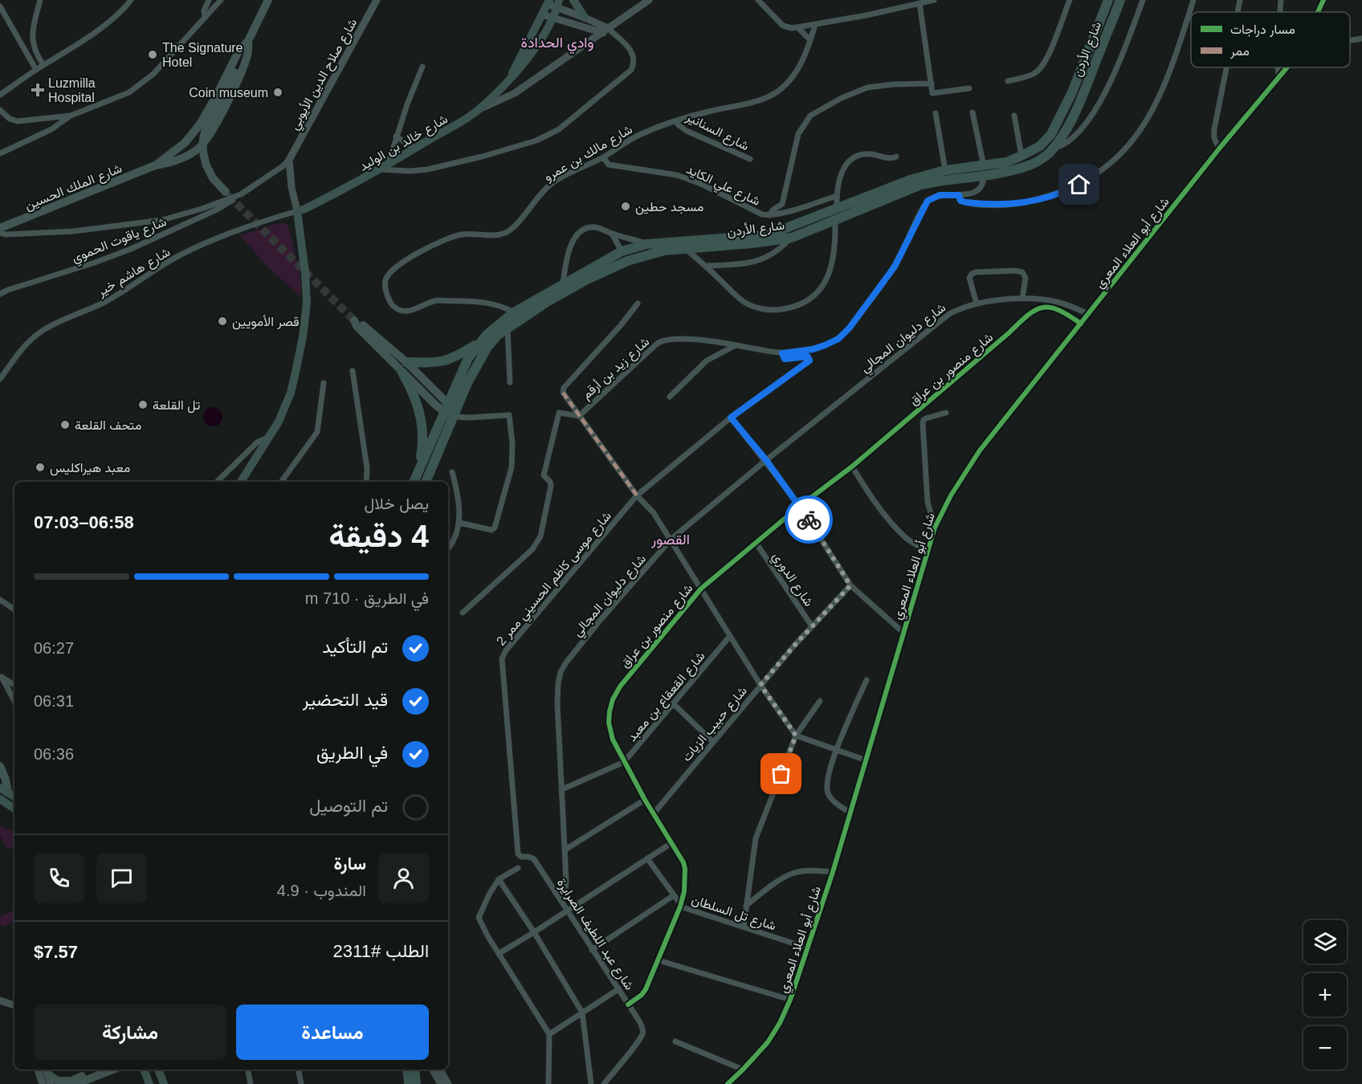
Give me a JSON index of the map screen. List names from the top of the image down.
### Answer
{
  "streets": {
    "highway": ["شارع الأردن"],
    "main road": ["شارع خالد بن الوليد", "شارع الملك الحسين"],
    "street": [
      "شارع صلاح الدين الأيوبي",
      "شارع السنانير",
      "شارع مالك بن عمرو",
      "شارع علي الكايد",
      "شارع ياقوت الحموي",
      "شارع أبو العلاء المعري",
      "شارع هاشم خير",
      "شارع دليوان المجالي",
      "شارع زيد بن أرقم",
      "شارع منصور بن عراق",
      "شارع موسى كاظم الحسيني ممر 2",
      "شارع الدوري",
      "شارع القعقاع بن معبد",
      "شارع حبيب الزيات",
      "شارع تل السلطان",
      "شارع عبد اللطيف الصرايرة"
    ]
  },
  "crossings": [
    ["شارع الأردن", "شارع مالك بن عمرو"],
    ["شارع صلاح الدين الأيوبي", "شارع ياقوت الحموي"],
    ["شارع السنانير", "شارع مالك بن عمرو"],
    ["شارع خالد بن الوليد", "شارع هاشم خير"],
    ["شارع مالك بن عمرو", "شارع علي الكايد"],
    ["شارع أبو العلاء المعري", "شارع دليوان المجالي"],
    ["شارع أبو العلاء المعري", "شارع تل السلطان"],
    ["شارع دليوان المجالي", "شارع منصور بن عراق"],
    ["شارع دليوان المجالي", "شارع القعقاع بن معبد"],
    ["شارع دليوان المجالي", "شارع عبد اللطيف الصرايرة"],
    ["شارع زيد بن أرقم", "شارع موسى كاظم الحسيني ممر 2"],
    ["شارع منصور بن عراق", "شارع الدوري"],
    ["شارع منصور بن عراق", "شارع القعقاع بن معبد"],
    ["شارع منصور بن عراق", "شارع حبيب الزيات"],
    ["شارع منصور بن عراق", "شارع تل السلطان"],
    ["شارع منصور بن عراق", "شارع عبد اللطيف الصرايرة"],
    ["شارع موسى كاظم الحسيني ممر 2", "شارع عبد اللطيف الصرايرة"],
    ["شارع الدوري", "شارع حبيب الزيات"]
  ],
  "districts": ["وادي الحدادة", "القصور"],
  "places": {
    "other": [
      "The Signature Hotel",
      "Coin museum",
      "مسجد حطين",
      "قصر الأمويين",
      "تل القلعة",
      "متحف القلعة",
      "معبد هيراكليس"
    ],
    "health": ["Luzmilla Hospital"]
  },
  "legend": ["مسار دراجات", "ممر"],
  "page": {
    "heading": ["4 دقيقة", "يصل خلال", "06:58–07:03"],
    "panel": [
      "سارة",
      "المندوب · 4.9",
      "الطلب #2311",
      "$7.57"
    ],
    "bar": "في الطريق · 710 m",
    "list": [
      ["تم التأكيد", "06:27"],
      ["قيد التحضير", "06:31"],
      ["في الطريق", "06:36"],
      "تم التوصيل"
    ],
    "map_buttons": ["+", "−"],
    "buttons": ["مساعدة", "مشاركة"]
  }
}
